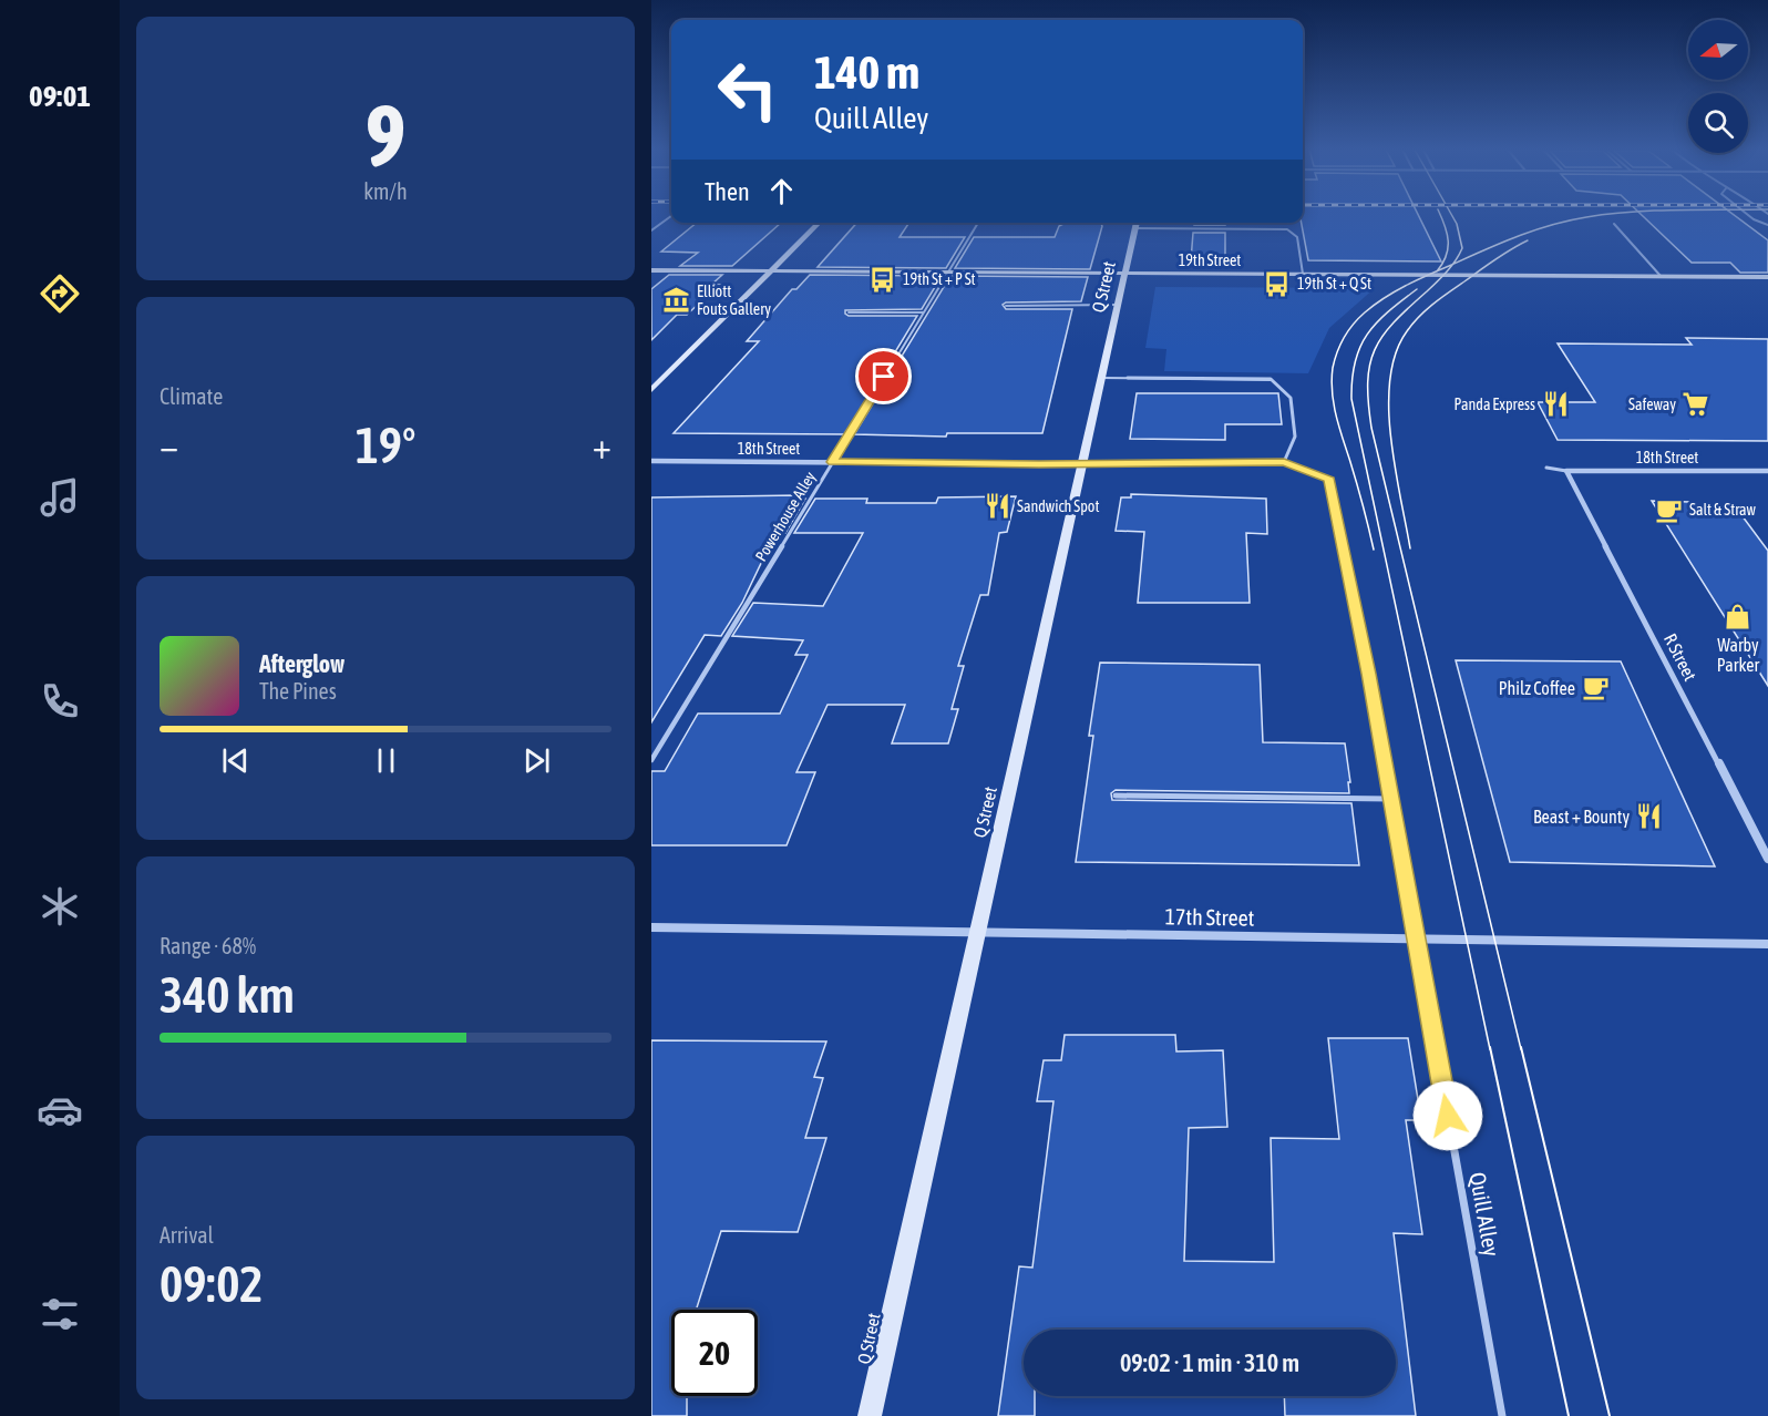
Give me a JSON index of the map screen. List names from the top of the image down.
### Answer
{
  "streets": {
    "main road": ["19th Street", "Q Street"],
    "street": ["18th Street", "R Street", "17th Street"],
    "lane": ["Powerhouse Alley", "Quill Alley"]
  },
  "crossings": [
    ["19th Street", "Q Street"],
    ["19th Street", "Powerhouse Alley"],
    ["Q Street", "18th Street"],
    ["Q Street", "17th Street"],
    ["18th Street", "Powerhouse Alley"],
    ["18th Street", "R Street"],
    ["18th Street", "Quill Alley"],
    ["17th Street", "Quill Alley"]
  ],
  "places": {
    "bus stop": ["19th St + P St", "19th St + Q St"],
    "museum": ["Elliott Fouts Gallery"],
    "restaurant": ["Panda Express", "Sandwich Spot", "Beast + Bounty"],
    "supermarket": ["Safeway"],
    "cafe": ["Salt & Straw", "Philz Coffee"],
    "shop": ["Warby Parker"]
  },
  "north": "left",
  "page": {
    "tabs": "09:01",
    "tile": [
      ["9", "km/h"],
      "Climate",
      ["Range · 68%", "340 km"],
      ["Arrival", "09:02"]
    ],
    "turn": ["140 m", "Quill Alley"],
    "then": "Then",
    "heat": ["−", "19°", "+"],
    "song": ["Afterglow", "The Pines"],
    "limit": "20",
    "trip": "09:02 · 1 min · 310 m"
  }
}
